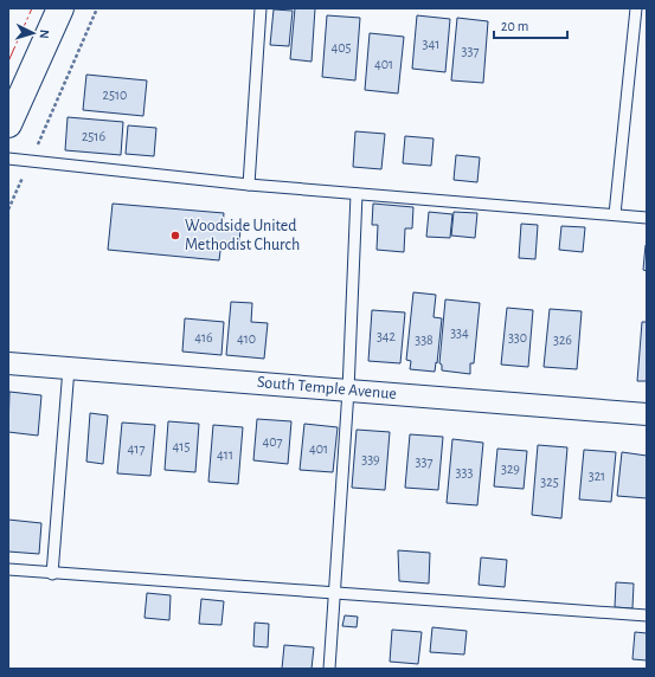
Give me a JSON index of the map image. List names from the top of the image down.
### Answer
{
  "streets": {
    "street": ["South Temple Avenue"]
  },
  "places": ["Woodside United Methodist Church"],
  "house_numbers": [
    "341",
    "405",
    "337",
    "401",
    "2510",
    "2516",
    "334",
    "342",
    "416",
    "330",
    "410",
    "338",
    "326",
    "407",
    "415",
    "417",
    "401",
    "411",
    "339",
    "337",
    "329",
    "333",
    "321",
    "325"
  ],
  "scale_bar": "20 m",
  "north": "right"
}
